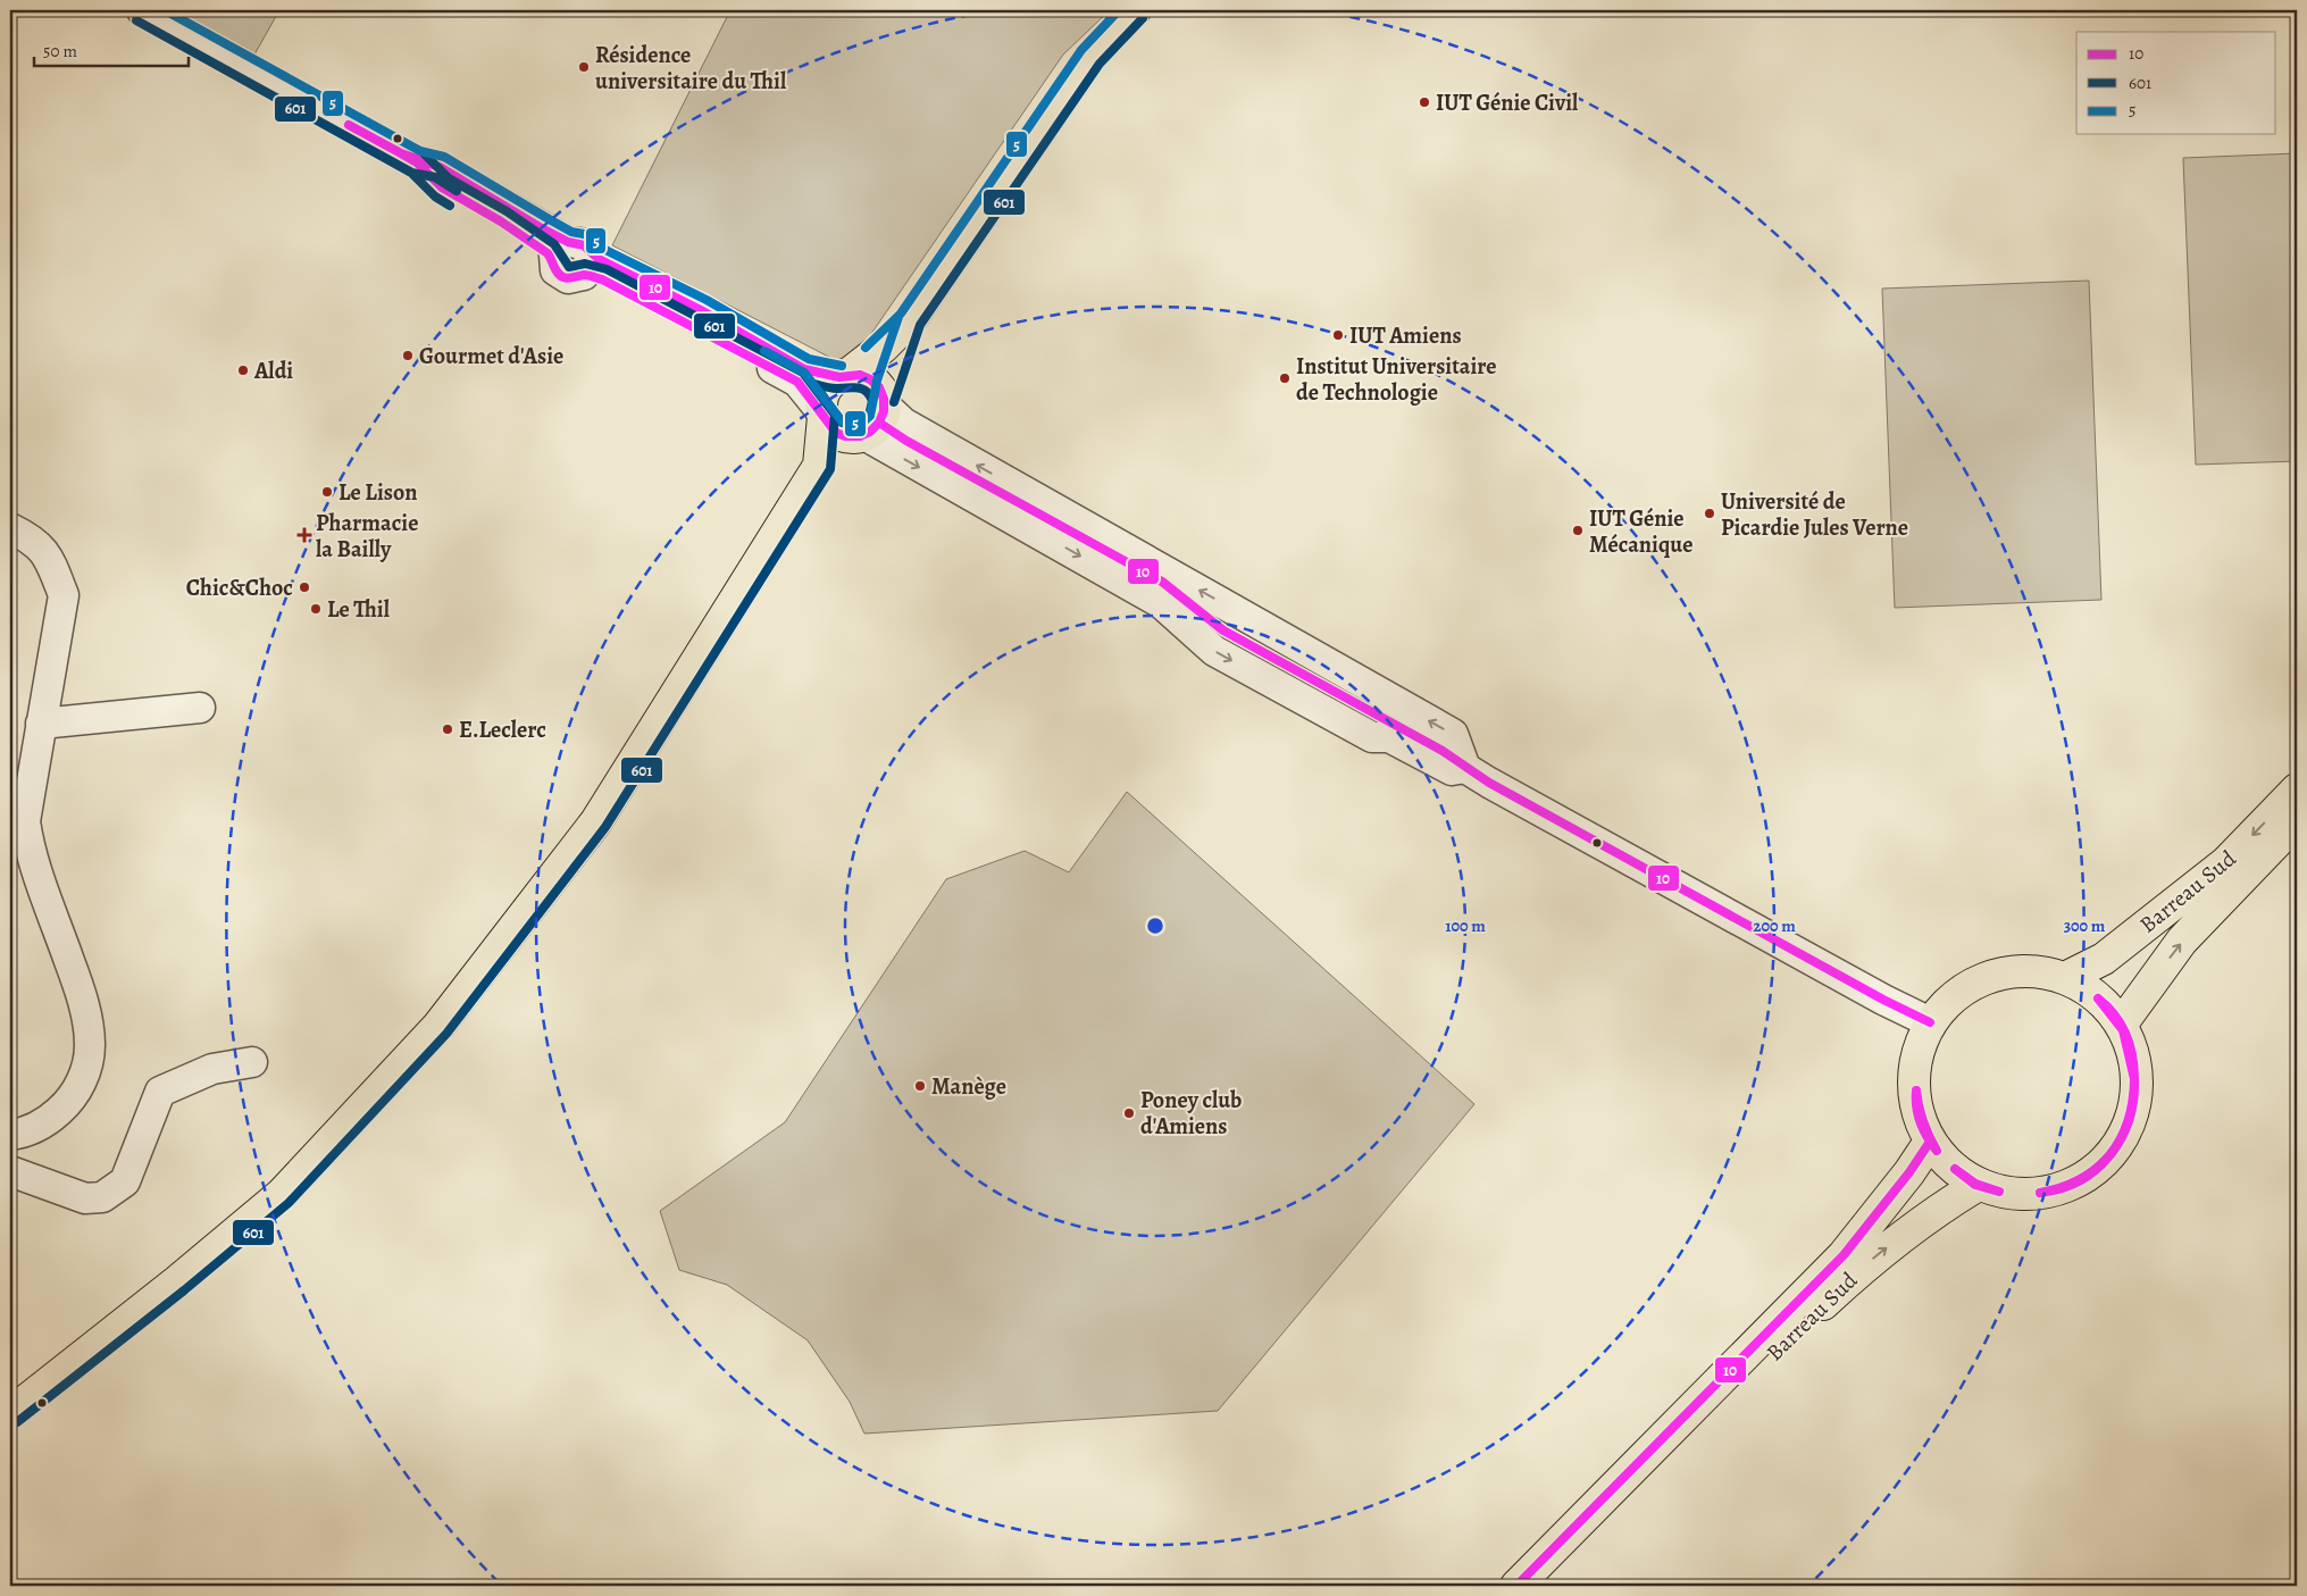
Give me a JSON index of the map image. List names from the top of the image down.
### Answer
{
  "streets": {
    "main road": ["Barreau Sud"]
  },
  "places": {
    "other": [
      "Résidence universitaire du Thil",
      "IUT Génie Civil",
      "IUT Amiens",
      "Gourmet d'Asie",
      "Aldi",
      "Institut Universitaire de Technologie",
      "Le Lison",
      "Université de Picardie Jules Verne",
      "IUT Génie Mécanique",
      "Chic&Choc",
      "Le Thil",
      "E.Leclerc",
      "Manège",
      "Poney club d'Amiens"
    ],
    "health": ["Pharmacie la Bailly"]
  },
  "lines": ["transit line 5", "transit line 601", "transit line 10"],
  "legend": ["10", "601", "5"],
  "scale_bar": "50 m",
  "rings": ["100 m", "200 m", "300 m"]
}
